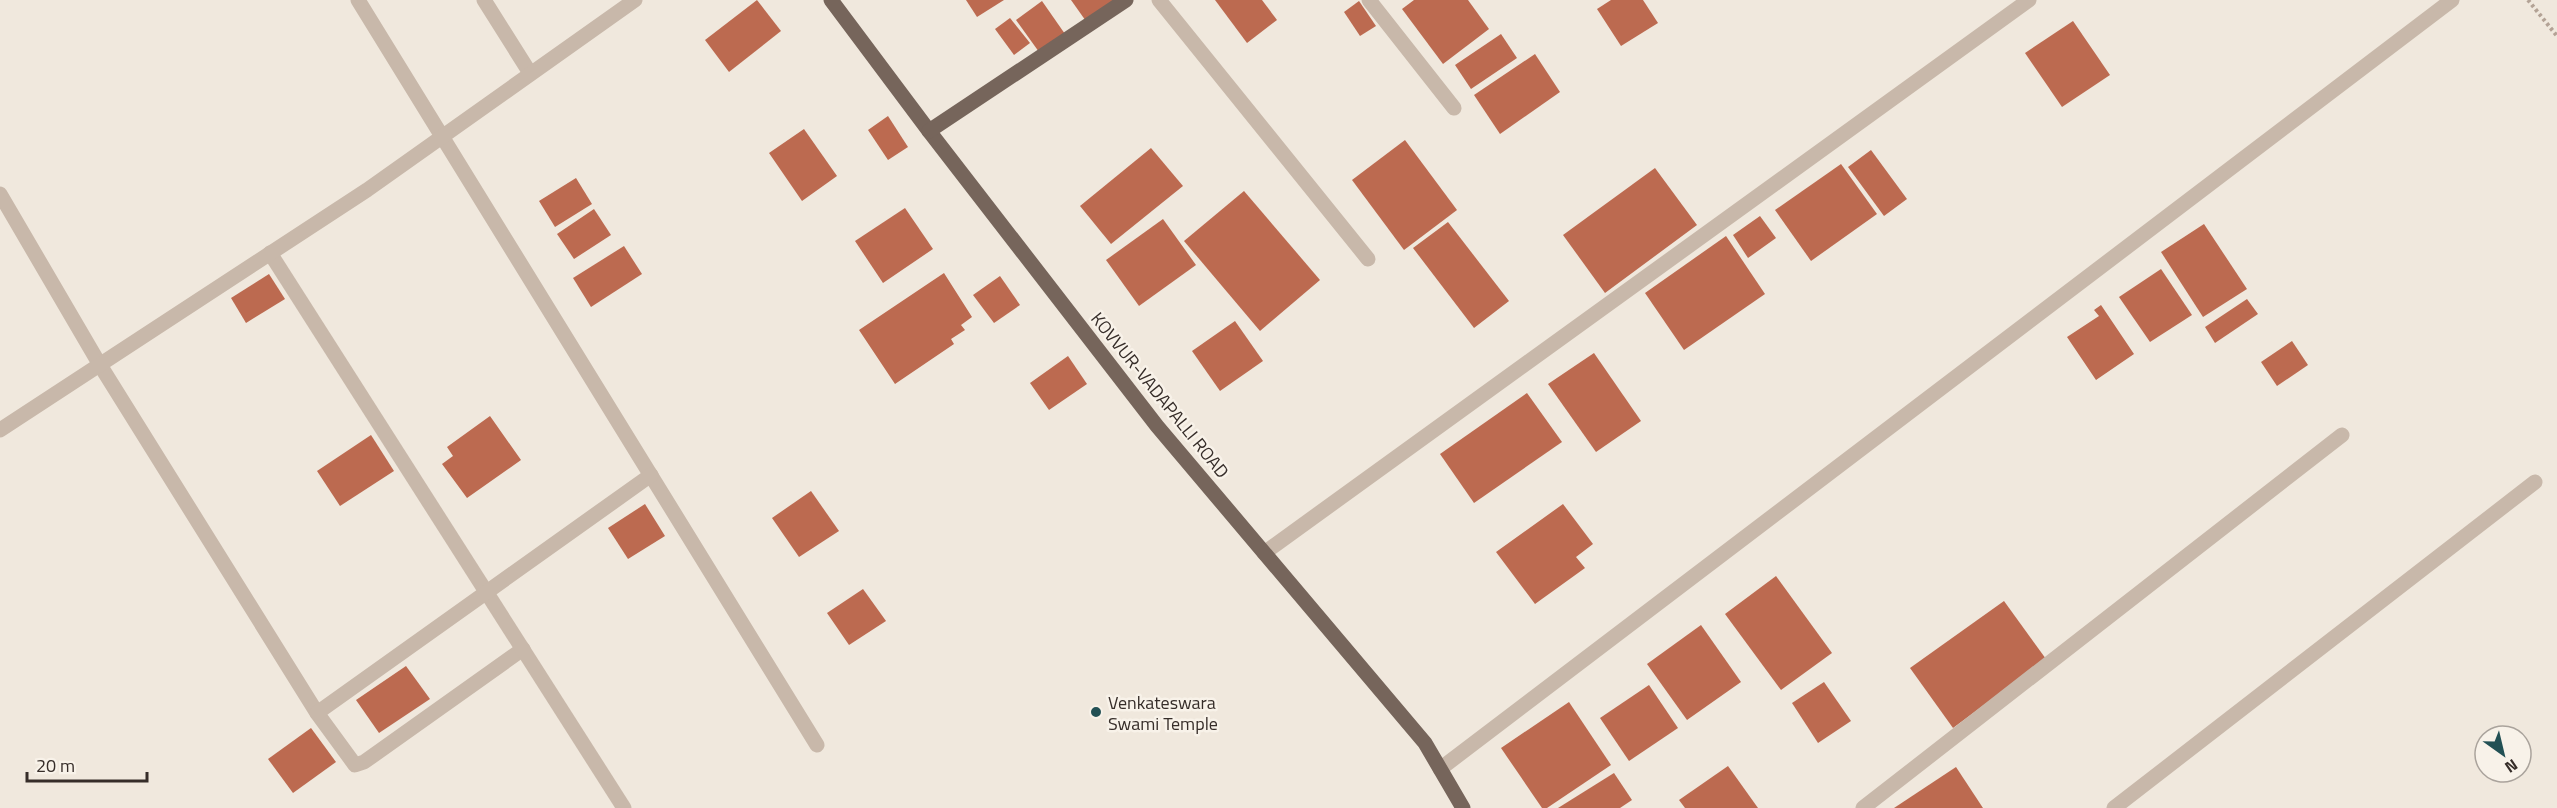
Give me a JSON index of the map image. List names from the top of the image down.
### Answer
{
  "streets": {
    "main road": ["KOVVUR-VADAPALLI ROAD"]
  },
  "places": ["Venkateswara Swami Temple"],
  "scale_bar": "20 m",
  "north": "bottom right"
}
